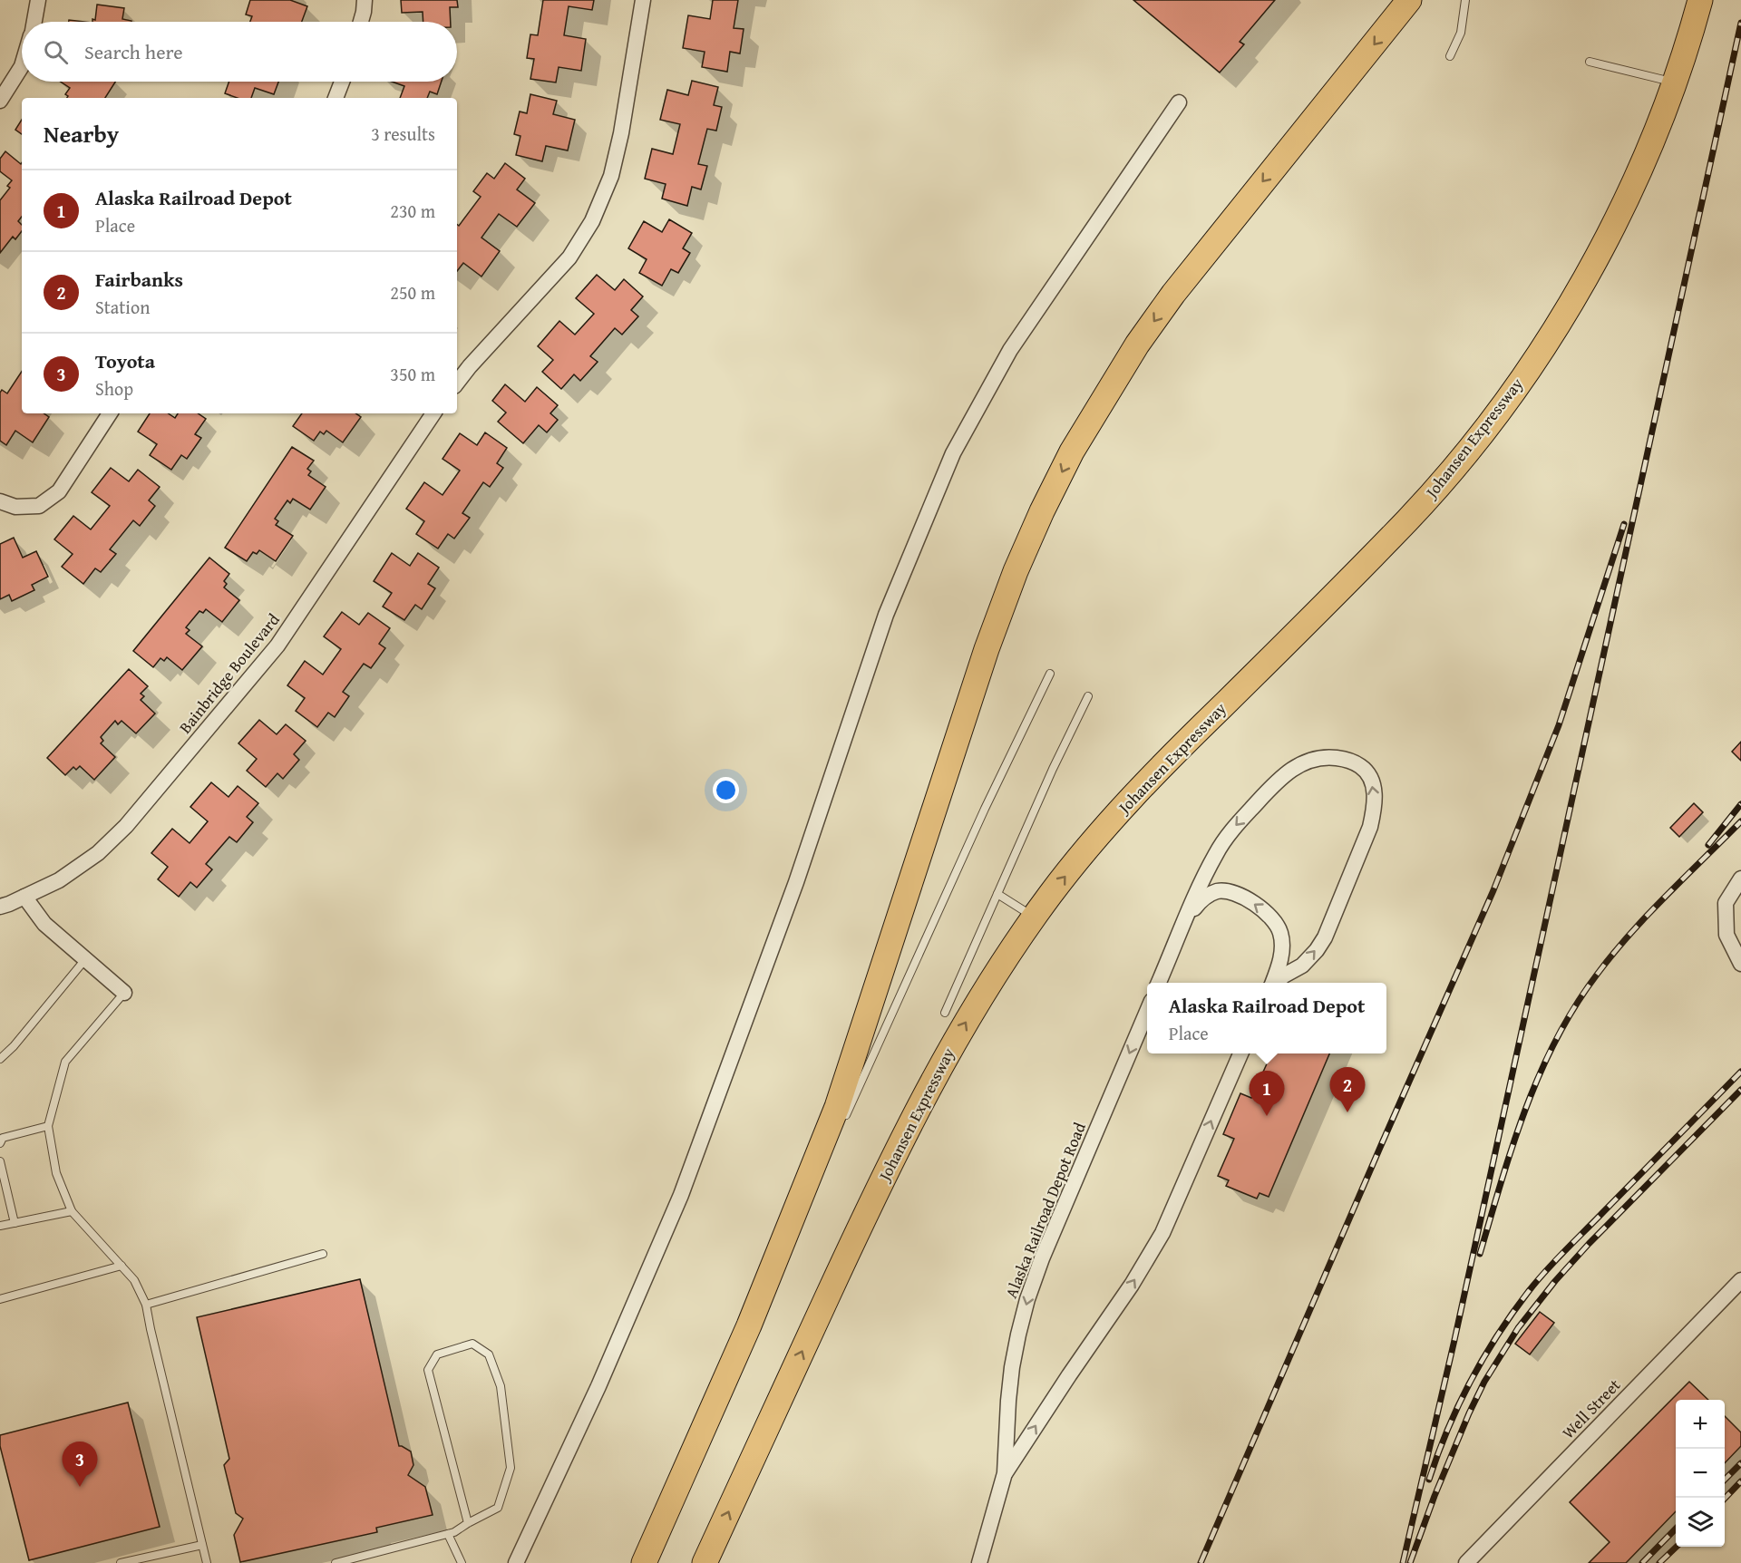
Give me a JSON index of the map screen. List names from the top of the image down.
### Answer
{
  "streets": {
    "highway": ["Johansen Expressway"],
    "street": ["Bainbridge Boulevard", "Alaska Railroad Depot Road", "Well Street"]
  },
  "page": {
    "search": "Search here",
    "heading": ["Nearby", "3 results"],
    "list": [
      {
        "mark": "1",
        "name": "Alaska Railroad Depot",
        "note": "Place",
        "value": "230 m"
      },
      {
        "mark": "2",
        "name": "Fairbanks",
        "note": "Station",
        "value": "250 m"
      },
      {
        "mark": "3",
        "name": "Toyota",
        "note": "Shop",
        "value": "350 m"
      }
    ],
    "popup": ["Alaska Railroad Depot", "Place"],
    "pins": ["2", "1", "3"],
    "map_buttons": ["+", "−"]
  }
}
